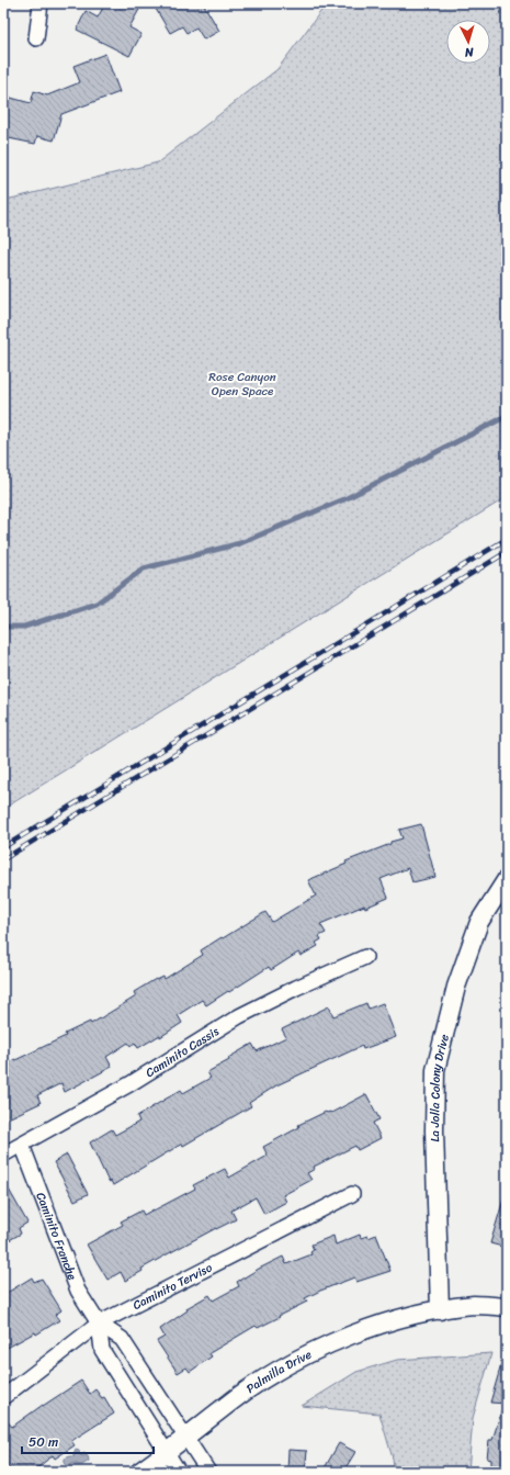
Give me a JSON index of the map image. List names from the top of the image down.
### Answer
{
  "streets": {
    "street": [
      "Caminito Cassis",
      "La Jolla Colony Drive",
      "Caminito Franche",
      "Caminito Terviso",
      "Palmilla Drive"
    ]
  },
  "crossings": [
    ["Caminito Cassis", "Caminito Franche"],
    ["La Jolla Colony Drive", "Palmilla Drive"],
    ["Caminito Franche", "Caminito Terviso"],
    ["Caminito Franche", "Palmilla Drive"]
  ],
  "parks": ["Rose Canyon Open Space"],
  "scale_bar": "50 m",
  "north": "bottom"
}
